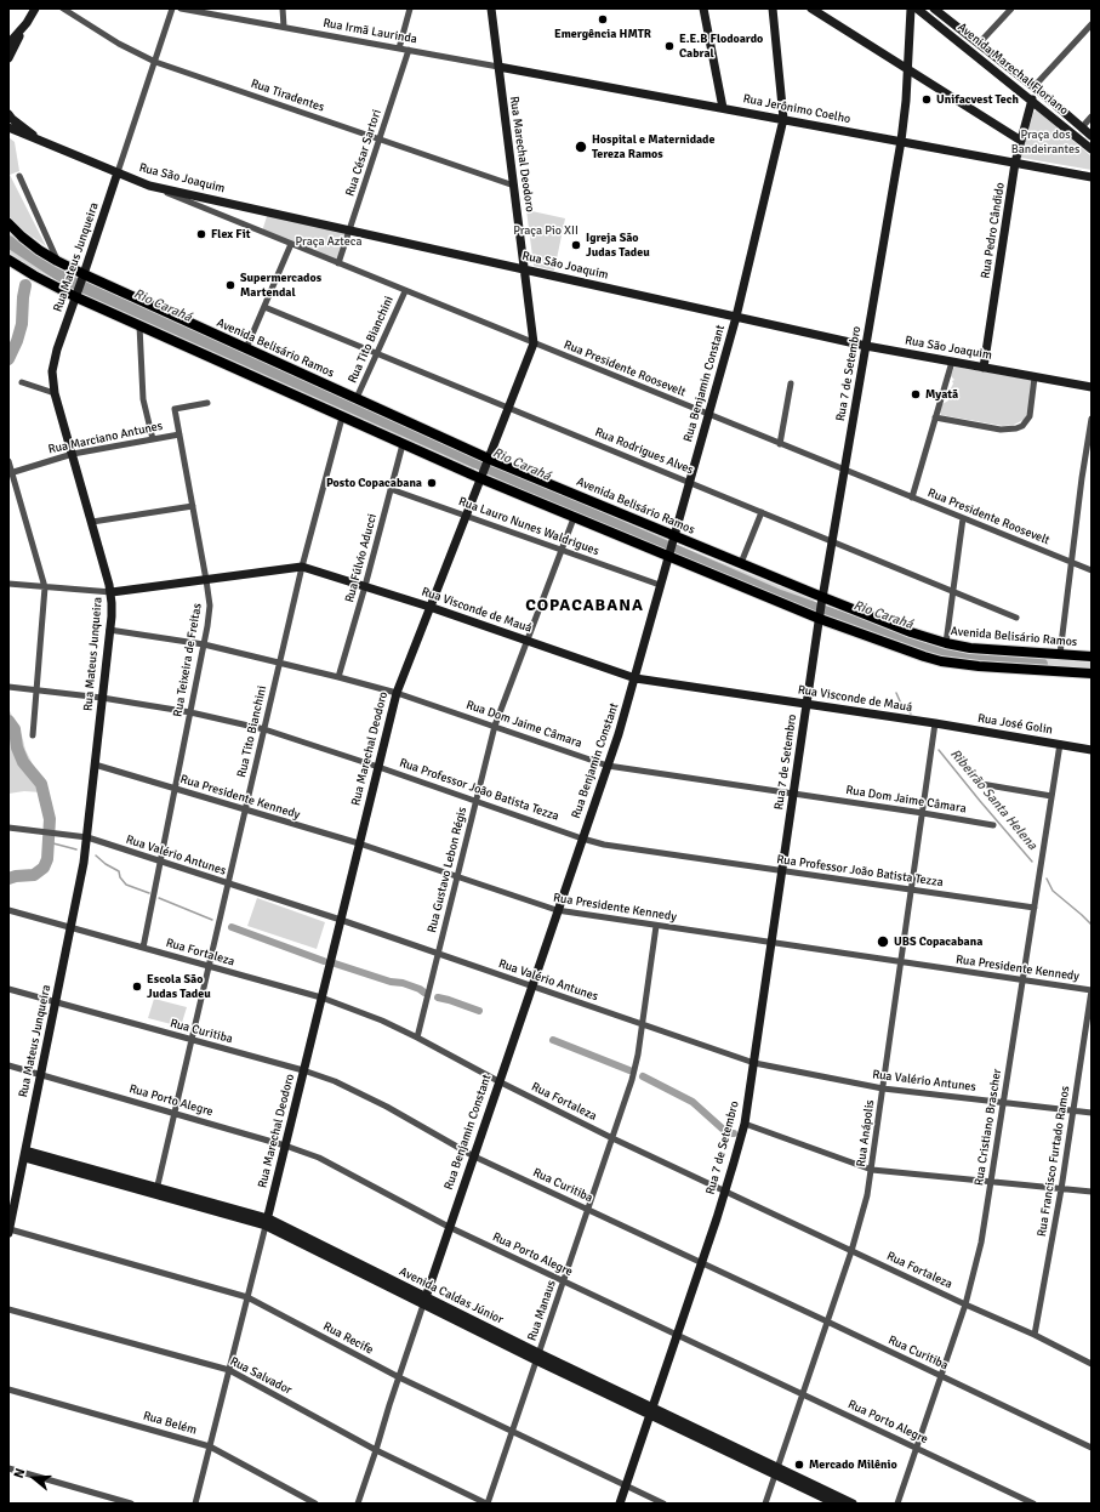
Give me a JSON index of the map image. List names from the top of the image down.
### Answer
{
  "streets": {
    "main road": ["Avenida Belisário Ramos"],
    "street": [
      "Rua Irmã Laurinda",
      "Avenida Marechal Floriano",
      "Rua Tiradentes",
      "Rua Jerônimo Coelho",
      "Rua César Sartori",
      "Rua Marechal Deodoro",
      "Rua São Joaquim",
      "Rua Pedro Cândido",
      "Rua Mateus Junqueira",
      "Rua Tito Bianchini",
      "Rua Presidente Roosevelt",
      "Rua 7 de Setembro",
      "Rua Benjamin Constant",
      "Rua Marciano Antunes",
      "Rua Rodrigues Alves",
      "Rua Lauro Nunes Waldrigues",
      "Rua Fúlvio Aducci",
      "Rua Visconde de Mauá",
      "Rua Teixeira de Freitas",
      "Rua Dom Jaime Câmara",
      "Rua José Golin",
      "Rua Professor João Batista Tezza",
      "Rua Presidente Kennedy",
      "Rua Valério Antunes",
      "Rua Gustavo Lebon Régis",
      "Rua Fortaleza",
      "Rua Curitiba",
      "Rua Porto Alegre",
      "Rua Cristiano Brascher",
      "Rua Anápolis",
      "Rua Francisco Furtado Ramos",
      "Avenida Caldas Júnior",
      "Rua Manaus",
      "Rua Recife",
      "Rua Salvador",
      "Rua Belém"
    ]
  },
  "crossings": [
    ["Rua Irmã Laurinda", "Rua Jerônimo Coelho"],
    ["Rua Irmã Laurinda", "Rua César Sartori"],
    ["Rua Irmã Laurinda", "Rua Marechal Deodoro"],
    ["Avenida Marechal Floriano", "Rua Pedro Cândido"],
    ["Rua Tiradentes", "Rua César Sartori"],
    ["Rua Tiradentes", "Rua Marechal Deodoro"],
    ["Rua Tiradentes", "Rua Mateus Junqueira"],
    ["Rua Jerônimo Coelho", "Rua Marechal Deodoro"],
    ["Rua Jerônimo Coelho", "Rua Pedro Cândido"],
    ["Rua Jerônimo Coelho", "Rua 7 de Setembro"],
    ["Rua Jerônimo Coelho", "Rua Benjamin Constant"],
    ["Rua César Sartori", "Rua São Joaquim"],
    ["Rua César Sartori", "Rua Presidente Roosevelt"],
    ["Rua Marechal Deodoro", "Rua São Joaquim"],
    ["Rua Marechal Deodoro", "Avenida Belisário Ramos"],
    ["Rua Marechal Deodoro", "Rua Presidente Roosevelt"],
    ["Rua Marechal Deodoro", "Rua Rodrigues Alves"],
    ["Rua Marechal Deodoro", "Rua Lauro Nunes Waldrigues"],
    ["Rua Marechal Deodoro", "Rua Visconde de Mauá"],
    ["Rua Marechal Deodoro", "Rua Dom Jaime Câmara"],
    ["Rua Marechal Deodoro", "Rua Professor João Batista Tezza"],
    ["Rua Marechal Deodoro", "Rua Presidente Kennedy"],
    ["Rua Marechal Deodoro", "Rua Valério Antunes"],
    ["Rua Marechal Deodoro", "Rua Fortaleza"],
    ["Rua Marechal Deodoro", "Rua Curitiba"],
    ["Rua Marechal Deodoro", "Rua Porto Alegre"],
    ["Rua Marechal Deodoro", "Avenida Caldas Júnior"],
    ["Rua Marechal Deodoro", "Rua Recife"],
    ["Rua Marechal Deodoro", "Rua Salvador"],
    ["Rua Marechal Deodoro", "Rua Belém"],
    ["Rua São Joaquim", "Rua Pedro Cândido"],
    ["Rua São Joaquim", "Rua Mateus Junqueira"],
    ["Rua São Joaquim", "Rua Presidente Roosevelt"],
    ["Rua São Joaquim", "Rua 7 de Setembro"],
    ["Rua São Joaquim", "Rua Benjamin Constant"],
    ["Rua Mateus Junqueira", "Avenida Belisário Ramos"],
    ["Rua Mateus Junqueira", "Rua Marciano Antunes"],
    ["Rua Mateus Junqueira", "Rua Visconde de Mauá"],
    ["Rua Mateus Junqueira", "Rua Dom Jaime Câmara"],
    ["Rua Mateus Junqueira", "Rua Professor João Batista Tezza"],
    ["Rua Mateus Junqueira", "Rua Presidente Kennedy"],
    ["Rua Mateus Junqueira", "Rua Valério Antunes"],
    ["Rua Mateus Junqueira", "Rua Fortaleza"],
    ["Rua Mateus Junqueira", "Rua Curitiba"],
    ["Rua Mateus Junqueira", "Rua Porto Alegre"],
    ["Rua Mateus Junqueira", "Avenida Caldas Júnior"],
    ["Rua Mateus Junqueira", "Rua Recife"],
    ["Rua Tito Bianchini", "Avenida Belisário Ramos"],
    ["Rua Tito Bianchini", "Rua Presidente Roosevelt"],
    ["Rua Tito Bianchini", "Rua Rodrigues Alves"],
    ["Rua Tito Bianchini", "Rua Visconde de Mauá"],
    ["Rua Tito Bianchini", "Rua Dom Jaime Câmara"],
    ["Rua Tito Bianchini", "Rua Professor João Batista Tezza"],
    ["Rua Tito Bianchini", "Rua Presidente Kennedy"],
    ["Rua Tito Bianchini", "Rua Valério Antunes"],
    ["Rua Tito Bianchini", "Rua Fortaleza"],
    ["Rua Tito Bianchini", "Rua Curitiba"],
    ["Rua Tito Bianchini", "Rua Porto Alegre"],
    ["Rua Tito Bianchini", "Avenida Caldas Júnior"],
    ["Avenida Belisário Ramos", "Rua 7 de Setembro"],
    ["Avenida Belisário Ramos", "Rua Benjamin Constant"],
    ["Avenida Belisário Ramos", "Rua Fúlvio Aducci"],
    ["Avenida Belisário Ramos", "Rua Gustavo Lebon Régis"],
    ["Rua Presidente Roosevelt", "Rua 7 de Setembro"],
    ["Rua Presidente Roosevelt", "Rua Benjamin Constant"],
    ["Rua 7 de Setembro", "Rua Rodrigues Alves"],
    ["Rua 7 de Setembro", "Rua Visconde de Mauá"],
    ["Rua 7 de Setembro", "Rua Dom Jaime Câmara"],
    ["Rua 7 de Setembro", "Rua Professor João Batista Tezza"],
    ["Rua 7 de Setembro", "Rua Presidente Kennedy"],
    ["Rua 7 de Setembro", "Rua Valério Antunes"],
    ["Rua 7 de Setembro", "Rua Fortaleza"],
    ["Rua 7 de Setembro", "Rua Curitiba"],
    ["Rua 7 de Setembro", "Rua Porto Alegre"],
    ["Rua 7 de Setembro", "Avenida Caldas Júnior"],
    ["Rua 7 de Setembro", "Rua Recife"],
    ["Rua Benjamin Constant", "Rua Rodrigues Alves"],
    ["Rua Benjamin Constant", "Rua Lauro Nunes Waldrigues"],
    ["Rua Benjamin Constant", "Rua Visconde de Mauá"],
    ["Rua Benjamin Constant", "Rua Dom Jaime Câmara"],
    ["Rua Benjamin Constant", "Rua Professor João Batista Tezza"],
    ["Rua Benjamin Constant", "Rua Presidente Kennedy"],
    ["Rua Benjamin Constant", "Rua Valério Antunes"],
    ["Rua Benjamin Constant", "Rua Fortaleza"],
    ["Rua Benjamin Constant", "Rua Curitiba"],
    ["Rua Benjamin Constant", "Rua Porto Alegre"],
    ["Rua Benjamin Constant", "Avenida Caldas Júnior"],
    ["Rua Benjamin Constant", "Rua Recife"],
    ["Rua Benjamin Constant", "Rua Salvador"],
    ["Rua Marciano Antunes", "Rua Teixeira de Freitas"],
    ["Rua Lauro Nunes Waldrigues", "Rua Fúlvio Aducci"],
    ["Rua Lauro Nunes Waldrigues", "Rua Gustavo Lebon Régis"],
    ["Rua Fúlvio Aducci", "Rua Visconde de Mauá"],
    ["Rua Fúlvio Aducci", "Rua Dom Jaime Câmara"],
    ["Rua Visconde de Mauá", "Rua Teixeira de Freitas"],
    ["Rua Visconde de Mauá", "Rua José Golin"],
    ["Rua Visconde de Mauá", "Rua Gustavo Lebon Régis"],
    ["Rua Visconde de Mauá", "Rua Anápolis"],
    ["Rua Teixeira de Freitas", "Rua Dom Jaime Câmara"],
    ["Rua Teixeira de Freitas", "Rua Professor João Batista Tezza"],
    ["Rua Teixeira de Freitas", "Rua Presidente Kennedy"],
    ["Rua Teixeira de Freitas", "Rua Valério Antunes"],
    ["Rua Teixeira de Freitas", "Rua Fortaleza"],
    ["Rua Dom Jaime Câmara", "Rua Gustavo Lebon Régis"],
    ["Rua Dom Jaime Câmara", "Rua Anápolis"],
    ["Rua José Golin", "Rua Cristiano Brascher"],
    ["Rua José Golin", "Rua Anápolis"],
    ["Rua Professor João Batista Tezza", "Rua Gustavo Lebon Régis"],
    ["Rua Professor João Batista Tezza", "Rua Cristiano Brascher"],
    ["Rua Professor João Batista Tezza", "Rua Anápolis"],
    ["Rua Presidente Kennedy", "Rua Gustavo Lebon Régis"],
    ["Rua Presidente Kennedy", "Rua Cristiano Brascher"],
    ["Rua Presidente Kennedy", "Rua Anápolis"],
    ["Rua Presidente Kennedy", "Rua Francisco Furtado Ramos"],
    ["Rua Presidente Kennedy", "Rua Manaus"],
    ["Rua Valério Antunes", "Rua Gustavo Lebon Régis"],
    ["Rua Valério Antunes", "Rua Cristiano Brascher"],
    ["Rua Valério Antunes", "Rua Anápolis"],
    ["Rua Valério Antunes", "Rua Francisco Furtado Ramos"],
    ["Rua Valério Antunes", "Rua Manaus"],
    ["Rua Gustavo Lebon Régis", "Rua Fortaleza"],
    ["Rua Fortaleza", "Rua Cristiano Brascher"],
    ["Rua Fortaleza", "Rua Anápolis"],
    ["Rua Fortaleza", "Rua Francisco Furtado Ramos"],
    ["Rua Fortaleza", "Rua Manaus"],
    ["Rua Curitiba", "Rua Cristiano Brascher"],
    ["Rua Curitiba", "Rua Anápolis"],
    ["Rua Curitiba", "Rua Manaus"],
    ["Rua Porto Alegre", "Rua Cristiano Brascher"],
    ["Rua Porto Alegre", "Rua Anápolis"],
    ["Rua Porto Alegre", "Rua Manaus"],
    ["Rua Anápolis", "Avenida Caldas Júnior"],
    ["Avenida Caldas Júnior", "Rua Manaus"],
    ["Rua Manaus", "Rua Recife"],
    ["Rua Manaus", "Rua Salvador"]
  ],
  "districts": ["COPACABANA"],
  "water": ["Rio Carahá", "Ribeirão Santa Helena"],
  "parks": ["Praça dos Bandeirantes", "Praça Pio XII", "Praça Azteca"],
  "places": [
    "Emergência HMTR",
    "E.E.B Flodoardo Cabral",
    "Unifacvest Tech",
    "Hospital e Maternidade Tereza Ramos",
    "Flex Fit",
    "Igreja São Judas Tadeu",
    "Supermercados Martendal",
    "Myatã",
    "Posto Copacabana",
    "UBS Copacabana",
    "Escola São Judas Tadeu",
    "Mercado Milênio"
  ],
  "north": "left"
}
